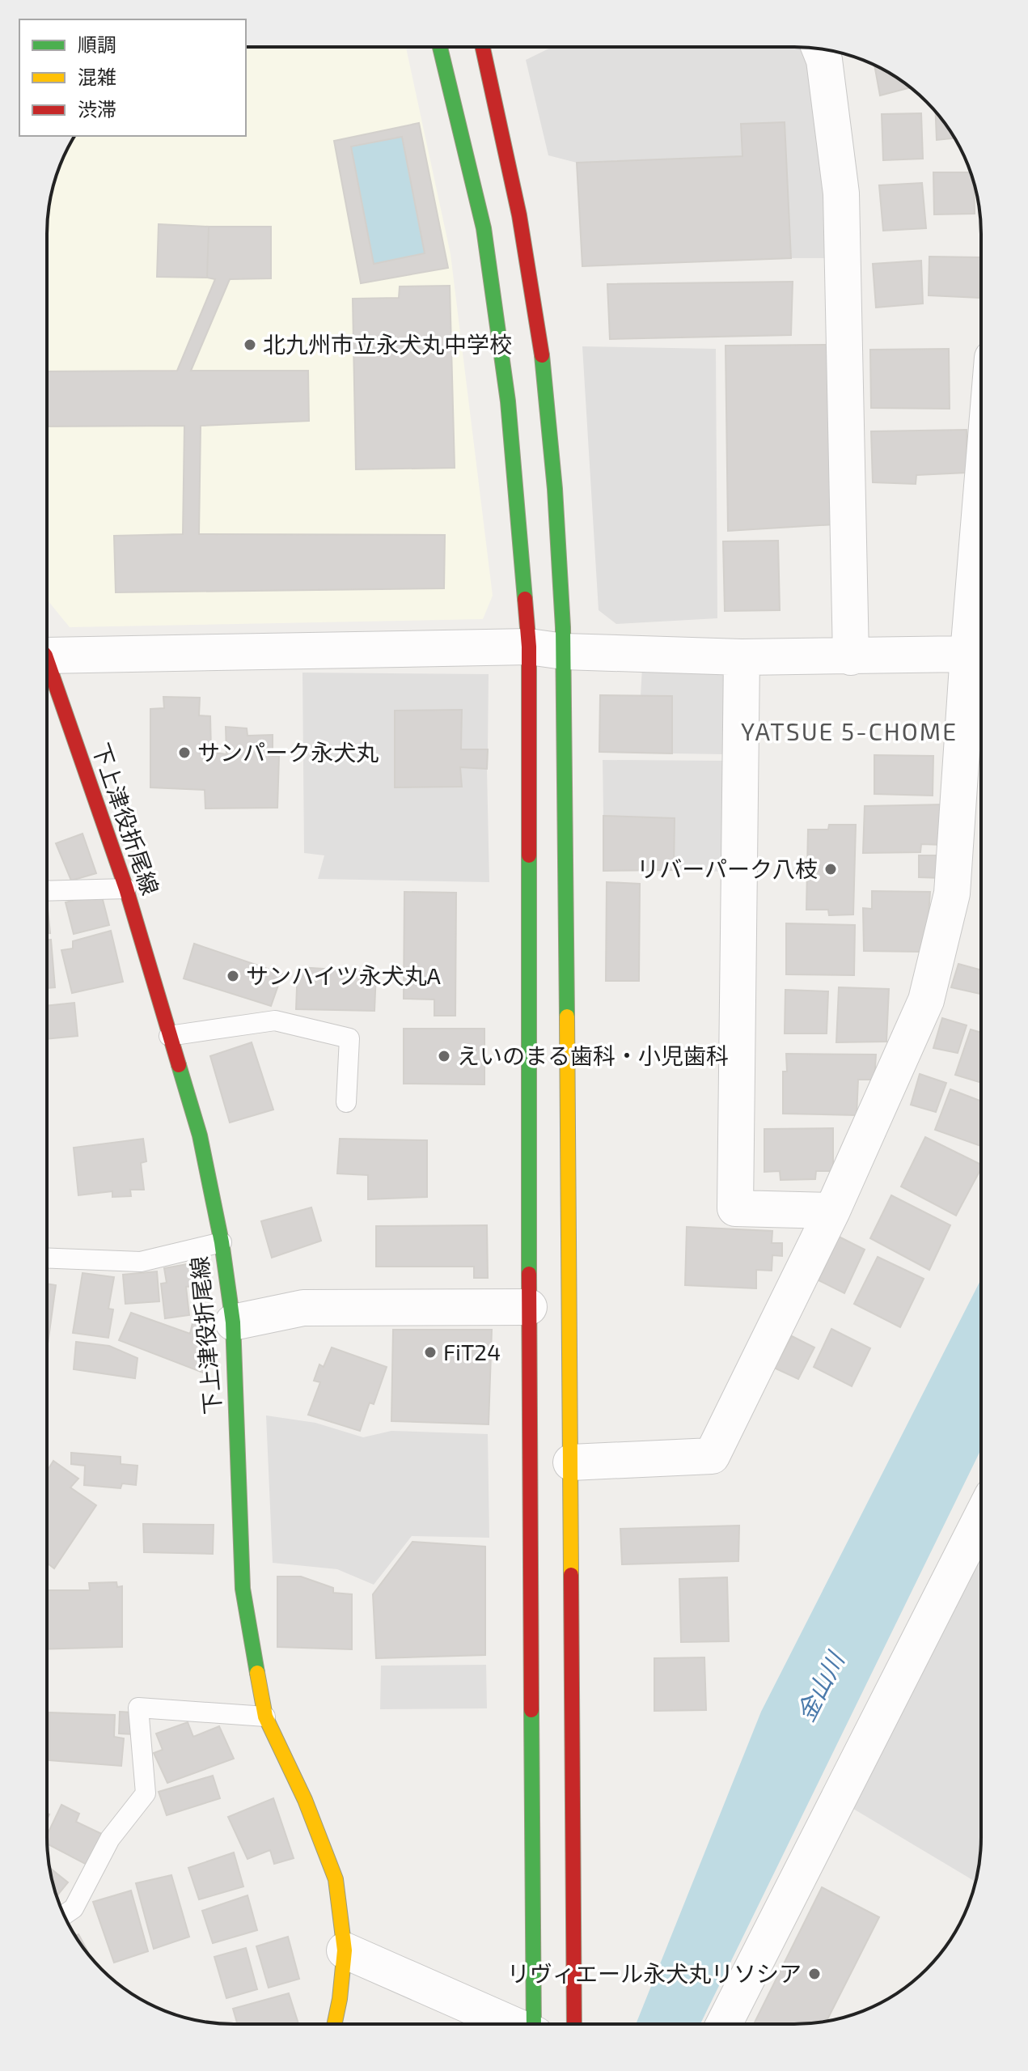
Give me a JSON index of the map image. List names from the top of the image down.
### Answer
{
  "streets": {
    "street": ["下上津役折尾線"]
  },
  "districts": ["YATSUE 5-CHOME"],
  "water": ["金山川"],
  "places": [
    "北九州市立永犬丸中学校",
    "サンパーク永犬丸",
    "リバーパーク八枝",
    "サンハイツ永犬丸A",
    "えいのまる歯科・小児歯科",
    "FiT24",
    "リヴィエール永犬丸リソシア"
  ],
  "legend": ["順調", "混雑", "渋滞"]
}
